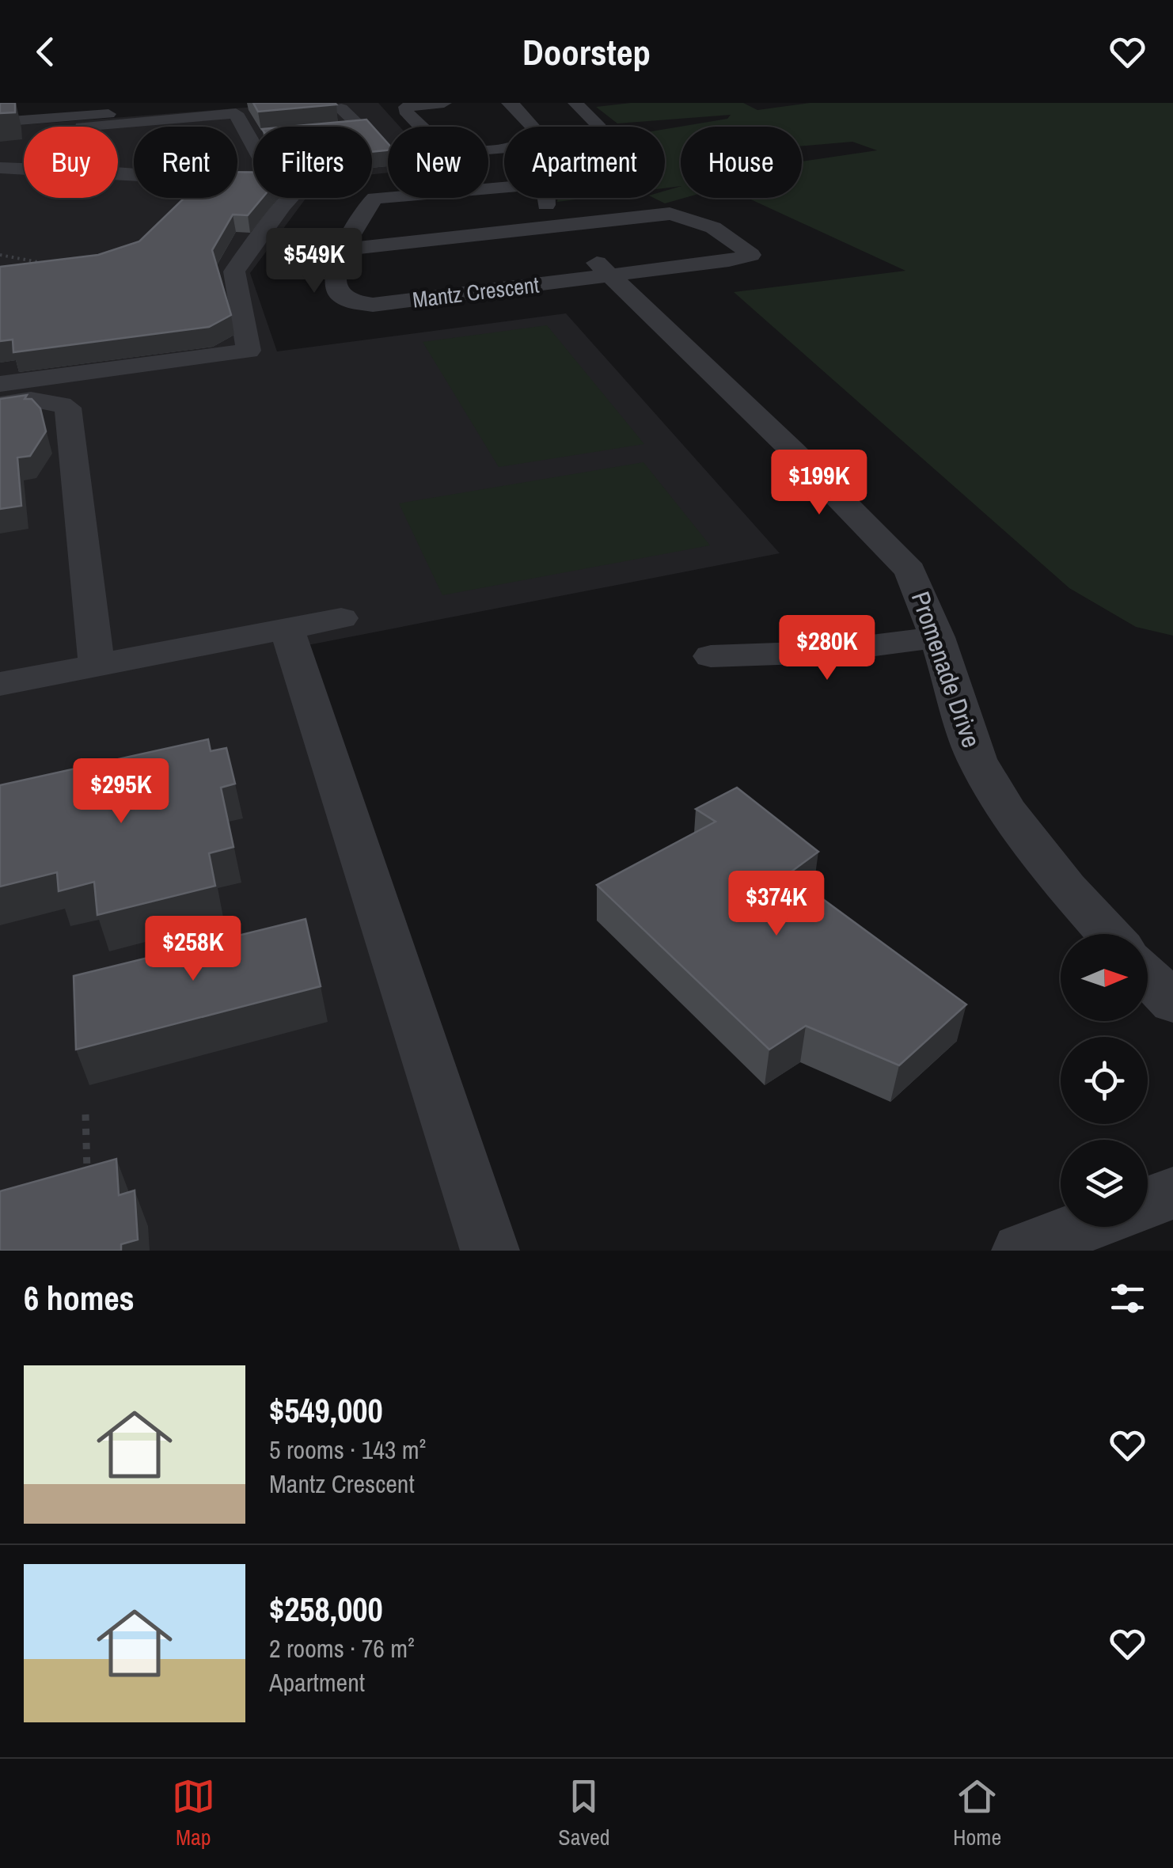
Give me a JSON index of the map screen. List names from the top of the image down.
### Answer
{
  "streets": {
    "street": ["Mantz Crescent", "Promenade Drive"]
  },
  "crossings": [
    ["Mantz Crescent", "Promenade Drive"]
  ],
  "north": "right",
  "page": {
    "header": "Doorstep",
    "chip": [
      "Buy",
      "Rent",
      "Filters",
      "New",
      "Apartment",
      "House"
    ],
    "price": [
      "$549K",
      "$199K",
      "$280K",
      "$295K",
      "$374K",
      "$258K"
    ],
    "heading": "6 homes",
    "list": [
      {
        "name": "$549,000",
        "note": "5 rooms · 143 m² · Mantz Crescent"
      },
      {
        "name": "$258,000",
        "note": "2 rooms · 76 m² · Apartment"
      }
    ],
    "tabs": ["Map", "Saved", "Home"]
  }
}
